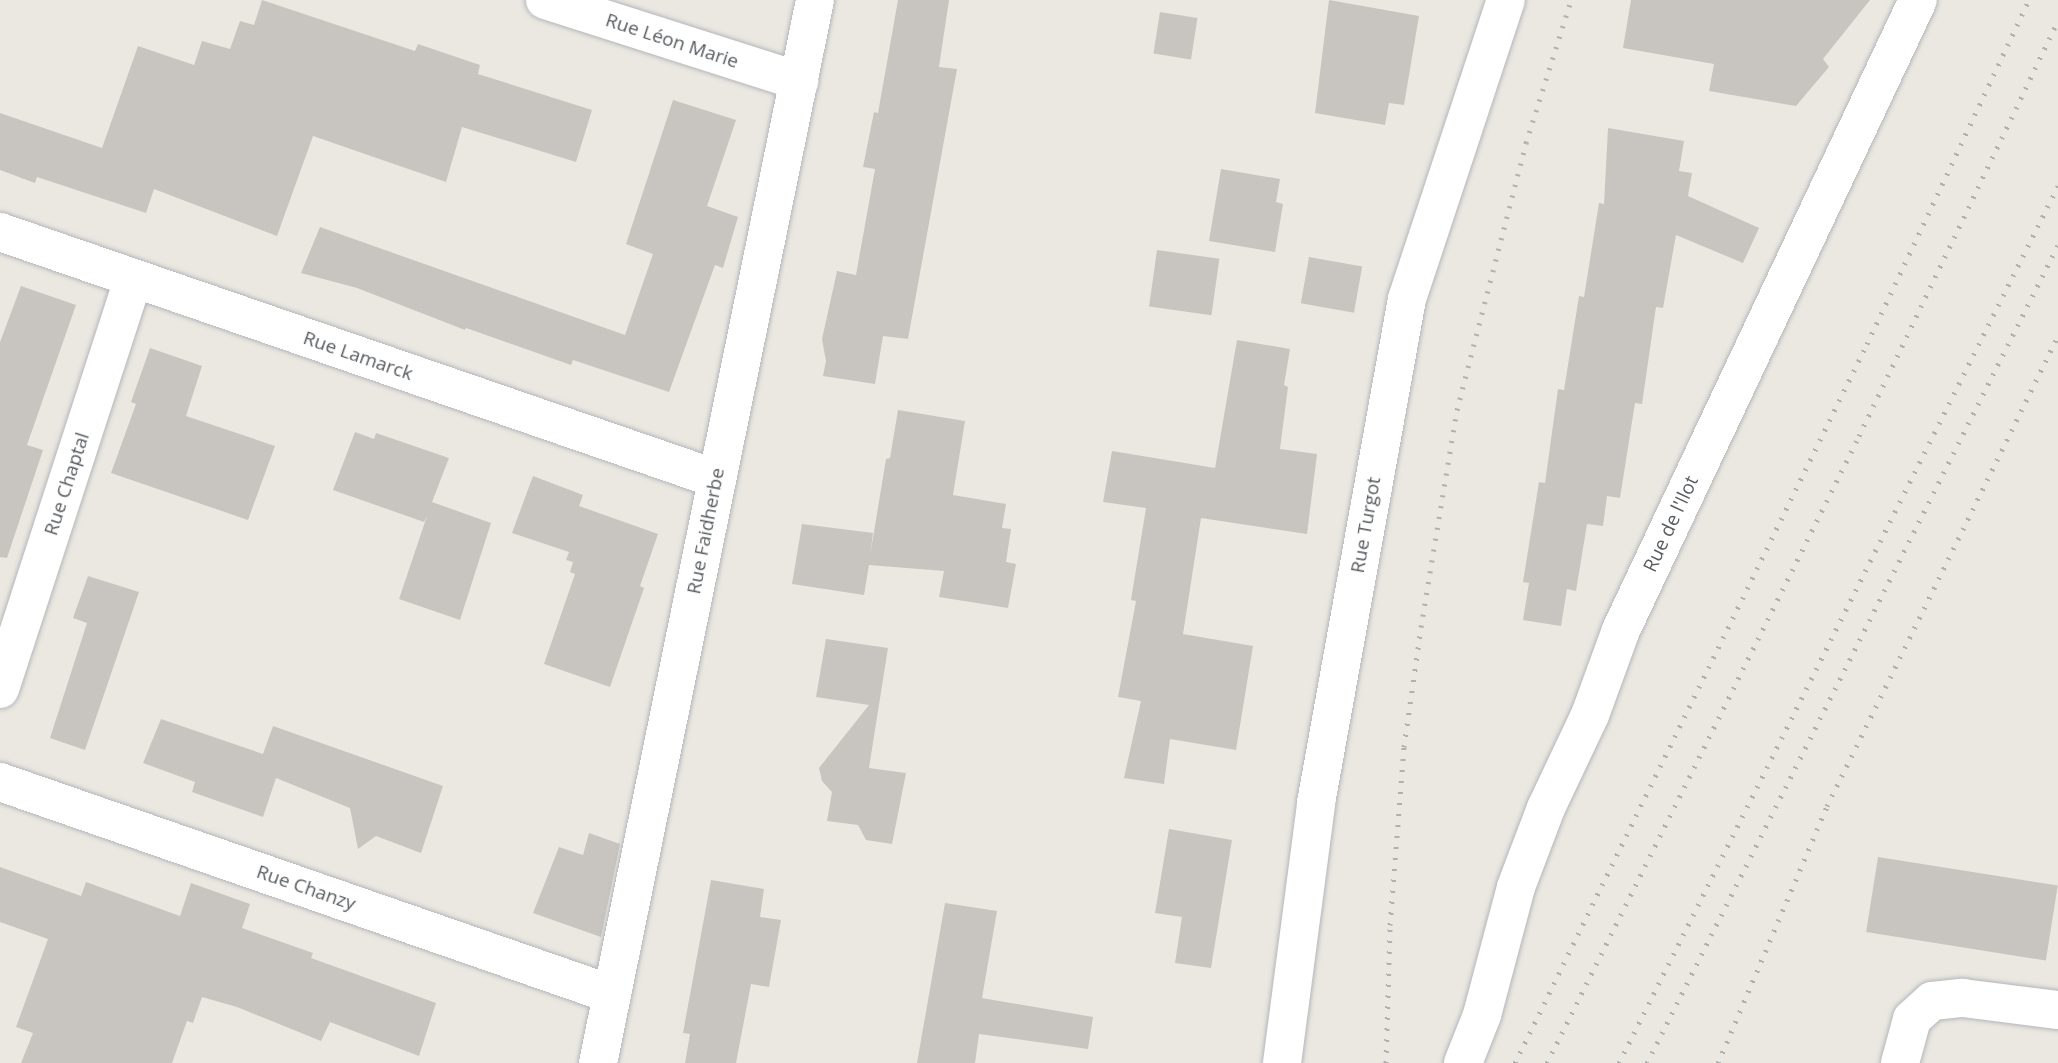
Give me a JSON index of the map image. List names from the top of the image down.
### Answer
{
  "streets": {
    "street": [
      "Rue Léon Marie",
      "Rue Lamarck",
      "Rue Chaptal",
      "Rue de l'Ilot",
      "Rue Turgot",
      "Rue Faidherbe",
      "Rue Chanzy"
    ]
  },
  "crossings": [
    ["Rue Léon Marie", "Rue Faidherbe"],
    ["Rue Lamarck", "Rue Chaptal"],
    ["Rue Lamarck", "Rue Faidherbe"],
    ["Rue Faidherbe", "Rue Chanzy"]
  ]
}
